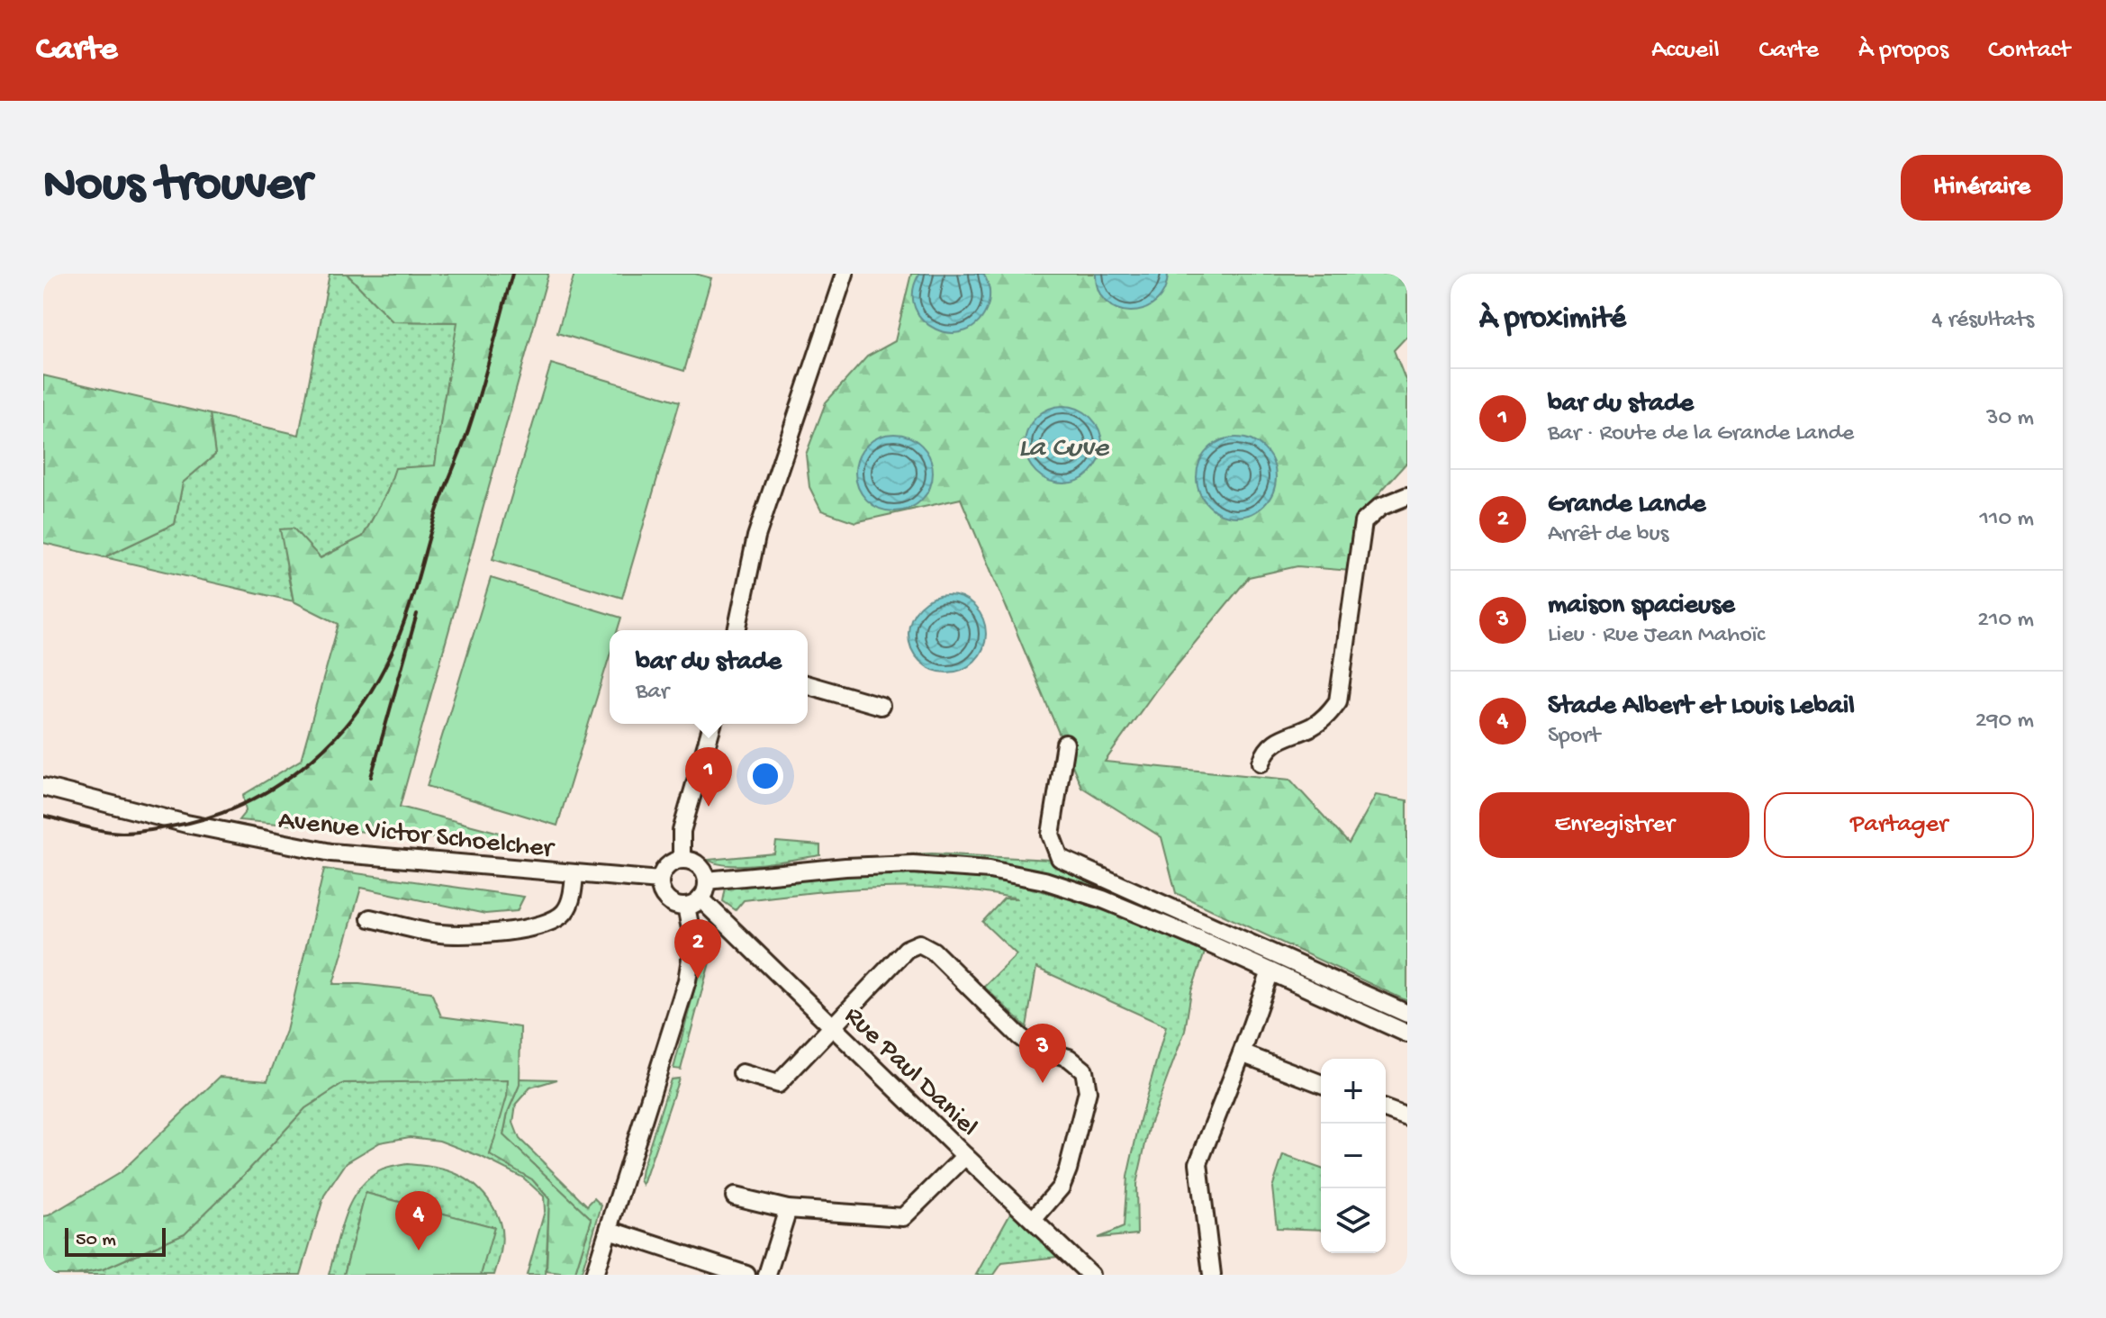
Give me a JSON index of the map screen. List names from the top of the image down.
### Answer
{
  "streets": {
    "street": ["Avenue Victor Schoelcher", "Rue Paul Daniel"]
  },
  "crossings": [
    ["Avenue Victor Schoelcher", "Rue Paul Daniel"]
  ],
  "water": ["La Cuve"],
  "scale_bar": "50 m",
  "page": {
    "header": "Carte",
    "nav": [
      "Accueil",
      "Carte",
      "À propos",
      "Contact"
    ],
    "buttons": [
      "Itinéraire",
      ["Enregistrer", "Partager"]
    ],
    "title": "Nous trouver",
    "heading": ["À proximité", "4 résultats"],
    "list": [
      {
        "mark": "1",
        "name": "bar du stade",
        "note": "Bar · Route de la Grande Lande",
        "value": "30 m"
      },
      {
        "mark": "2",
        "name": "Grande Lande",
        "note": "Arrêt de bus",
        "value": "110 m"
      },
      {
        "mark": "3",
        "name": "maison spacieuse",
        "note": "Lieu · Rue Jean Mahoïc",
        "value": "210 m"
      },
      {
        "mark": "4",
        "name": "Stade Albert et Louis Lebail",
        "note": "Sport",
        "value": "290 m"
      }
    ],
    "popup": ["bar du stade", "Bar"],
    "pins": [
      "1",
      "2",
      "3",
      "4"
    ],
    "map_buttons": ["+", "−"],
    "scale": "50 m"
  }
}
